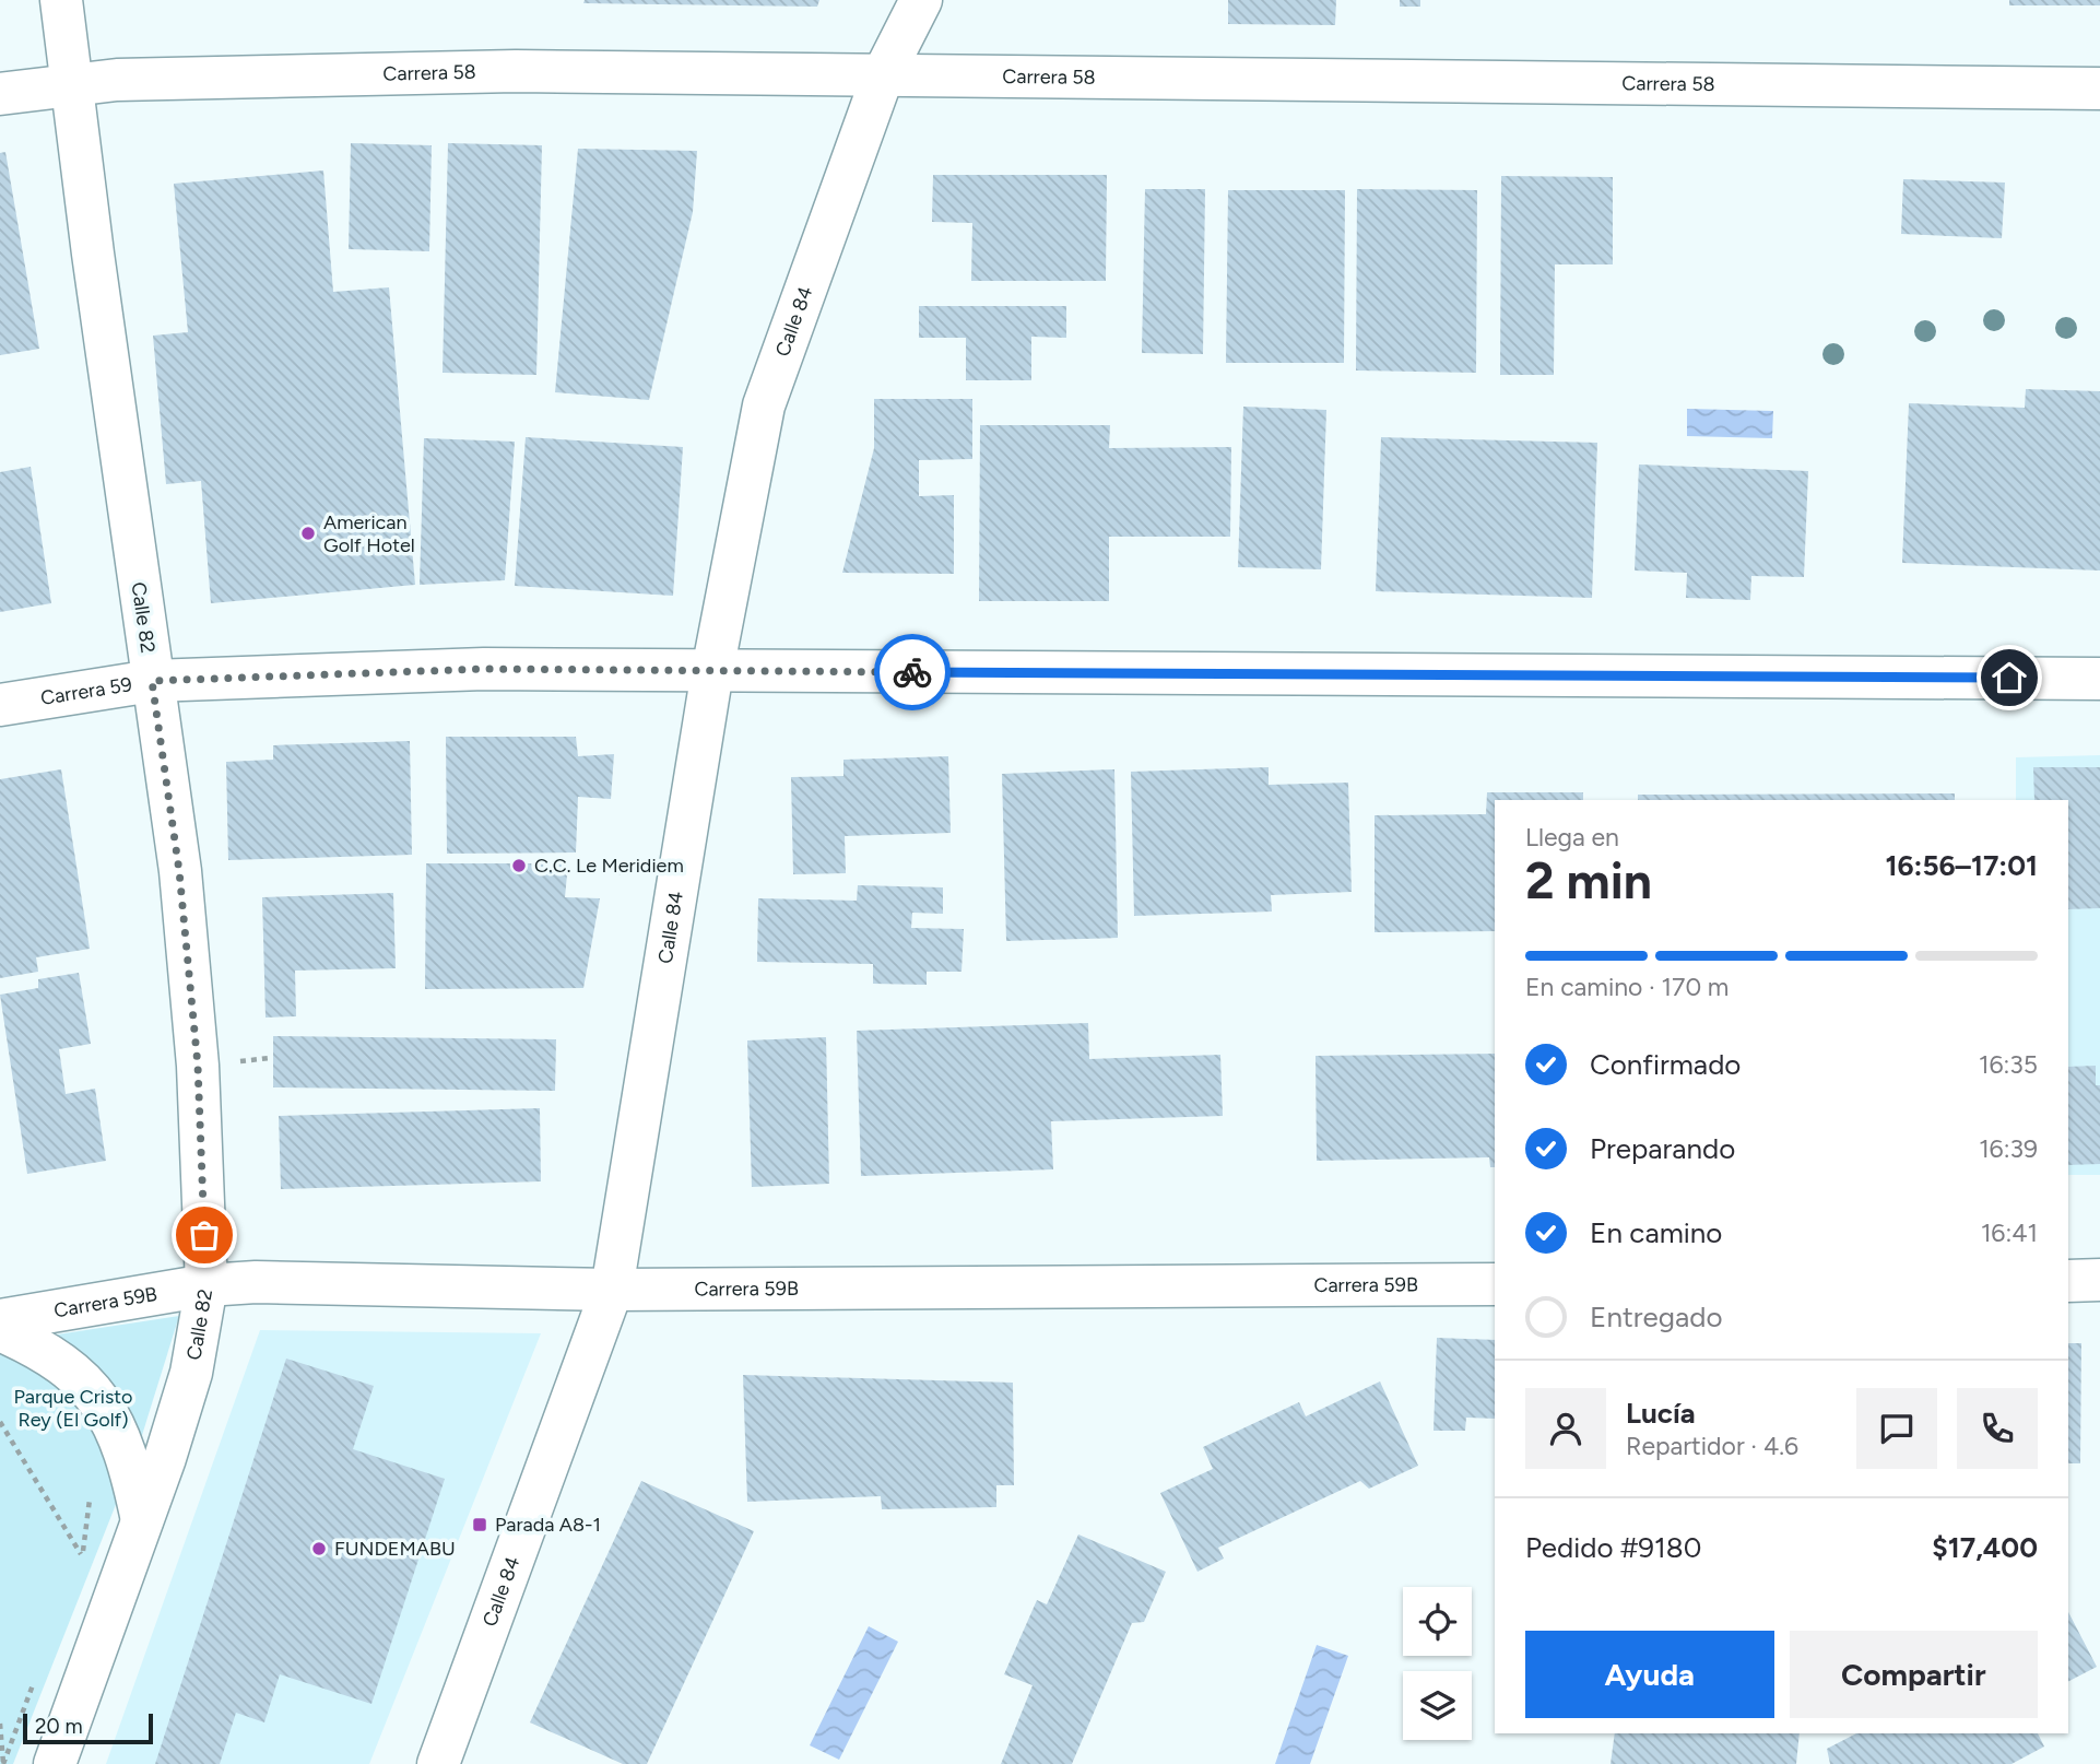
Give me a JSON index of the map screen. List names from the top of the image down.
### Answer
{
  "streets": {
    "street": [
      "Carrera 58",
      "Calle 84",
      "Calle 82",
      "Carrera 59",
      "Carrera 59B"
    ]
  },
  "crossings": [
    ["Carrera 58", "Calle 84"],
    ["Carrera 58", "Calle 82"],
    ["Calle 84", "Carrera 59"],
    ["Calle 84", "Carrera 59B"],
    ["Calle 82", "Carrera 59"],
    ["Calle 82", "Carrera 59B"]
  ],
  "parks": ["Parque Cristo Rey (El Golf)"],
  "places": {
    "other": ["American Golf Hotel", "C.C. Le Meridiem", "FUNDEMABU"],
    "transit": ["Parada A8-1"]
  },
  "scale_bar": "20 m",
  "page": {
    "heading": ["2 min", "Llega en", "16:56–17:01"],
    "panel": [
      "Lucía",
      "Repartidor · 4.6",
      "Pedido #9180",
      "$17,400"
    ],
    "bar": "En camino · 170 m",
    "list": [
      ["Confirmado", "16:35"],
      ["Preparando", "16:39"],
      ["En camino", "16:41"],
      "Entregado"
    ],
    "buttons": ["Ayuda", "Compartir"],
    "scale": "20 m"
  }
}
